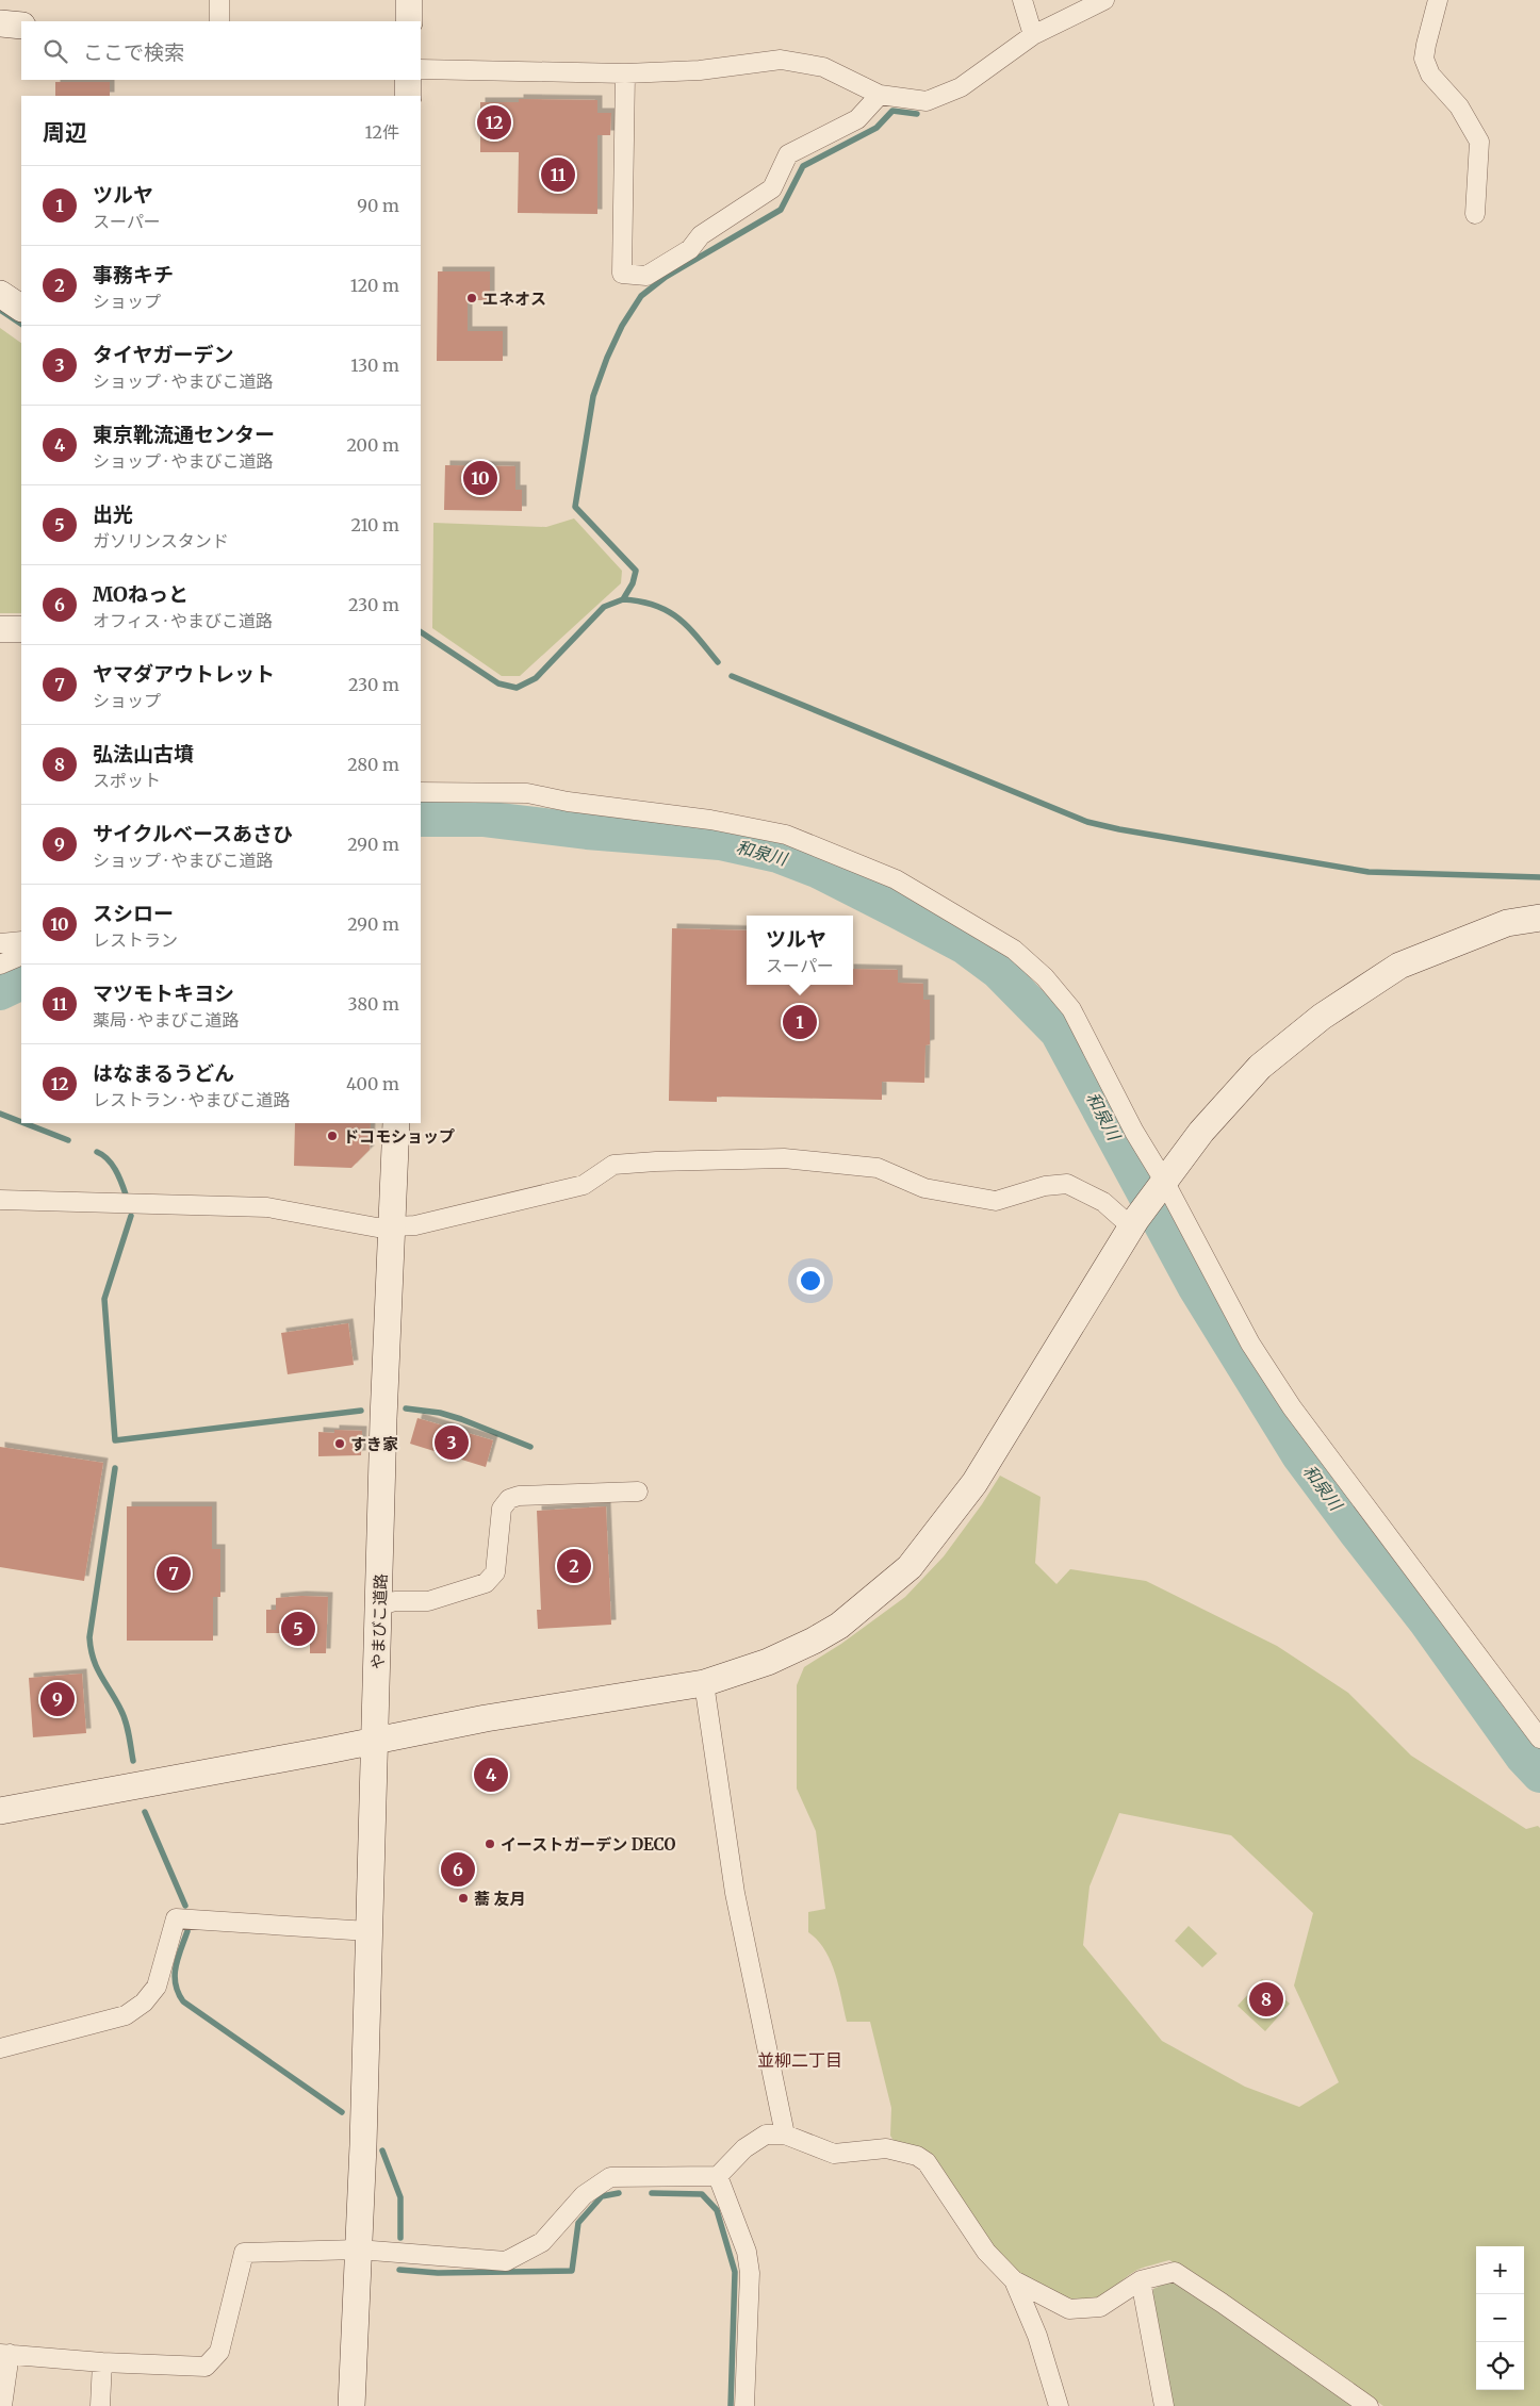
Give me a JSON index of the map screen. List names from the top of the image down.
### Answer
{
  "streets": {
    "street": ["やまびこ道路"]
  },
  "districts": ["並柳二丁目"],
  "water": ["和泉川"],
  "places": [
    "エネオス",
    "ドコモショップ",
    "すき家",
    "イーストガーデン DECO",
    "蕎 友月"
  ],
  "page": {
    "search": "ここで検索",
    "heading": ["周辺", "12件"],
    "pins": [
      "12",
      "11",
      "10",
      "1",
      "3",
      "2",
      "7",
      "5",
      "9",
      "4",
      "6",
      "8"
    ],
    "list": [
      {
        "mark": "1",
        "name": "ツルヤ",
        "note": "スーパー",
        "value": "90 m"
      },
      {
        "mark": "2",
        "name": "事務キチ",
        "note": "ショップ",
        "value": "120 m"
      },
      {
        "mark": "3",
        "name": "タイヤガーデン",
        "note": "ショップ · やまびこ道路",
        "value": "130 m"
      },
      {
        "mark": "4",
        "name": "東京靴流通センター",
        "note": "ショップ · やまびこ道路",
        "value": "200 m"
      },
      {
        "mark": "5",
        "name": "出光",
        "note": "ガソリンスタンド",
        "value": "210 m"
      },
      {
        "mark": "6",
        "name": "MOねっと",
        "note": "オフィス · やまびこ道路",
        "value": "230 m"
      },
      {
        "mark": "7",
        "name": "ヤマダアウトレット",
        "note": "ショップ",
        "value": "230 m"
      },
      {
        "mark": "8",
        "name": "弘法山古墳",
        "note": "スポット",
        "value": "280 m"
      },
      {
        "mark": "9",
        "name": "サイクルベースあさひ",
        "note": "ショップ · やまびこ道路",
        "value": "290 m"
      },
      {
        "mark": "10",
        "name": "スシロー",
        "note": "レストラン",
        "value": "290 m"
      },
      {
        "mark": "11",
        "name": "マツモトキヨシ",
        "note": "薬局 · やまびこ道路",
        "value": "380 m"
      },
      {
        "mark": "12",
        "name": "はなまるうどん",
        "note": "レストラン · やまびこ道路",
        "value": "400 m"
      }
    ],
    "popup": ["ツルヤ", "スーパー"],
    "map_buttons": ["+", "−"]
  }
}
